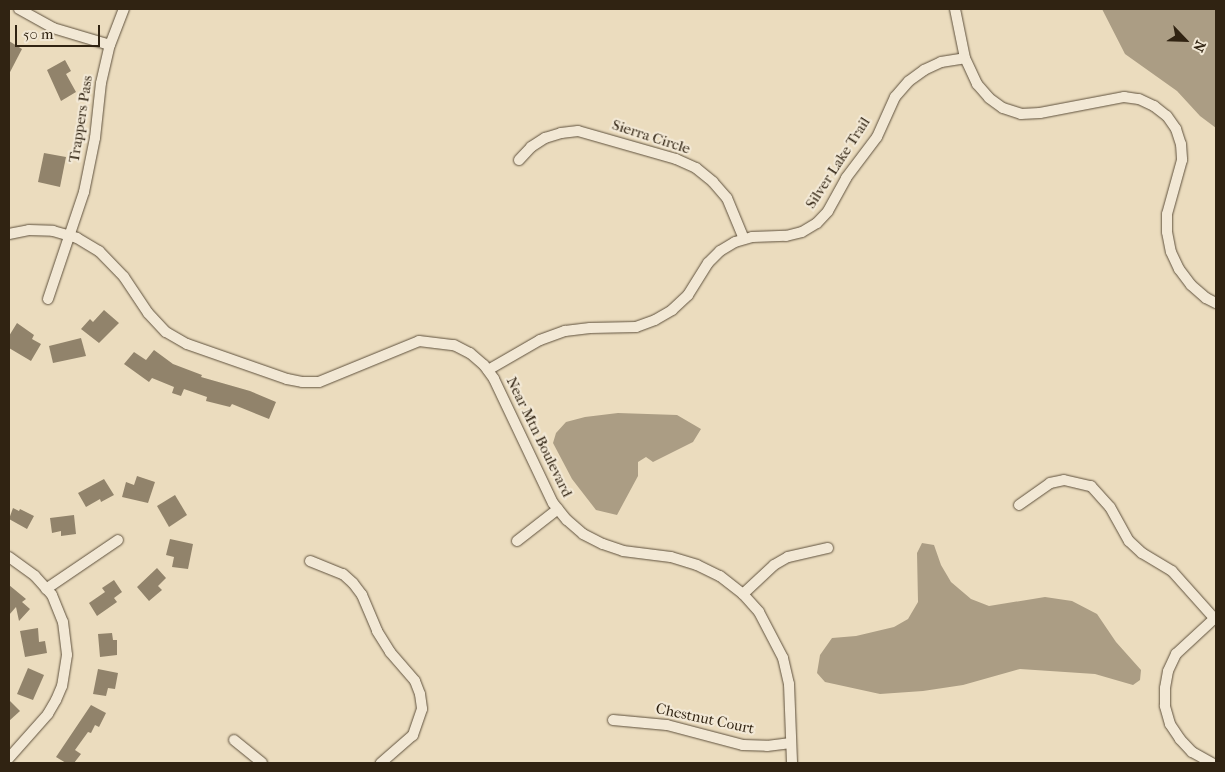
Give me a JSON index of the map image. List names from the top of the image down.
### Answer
{
  "streets": {
    "street": [
      "Trappers Pass",
      "Sierra Circle",
      "Silver Lake Trail",
      "Near Mtn Boulevard",
      "Chestnut Court"
    ]
  },
  "crossings": [
    ["Trappers Pass", "Near Mtn Boulevard"],
    ["Sierra Circle", "Silver Lake Trail"],
    ["Silver Lake Trail", "Near Mtn Boulevard"],
    ["Near Mtn Boulevard", "Chestnut Court"]
  ],
  "scale_bar": "50 m",
  "north": "bottom right"
}
